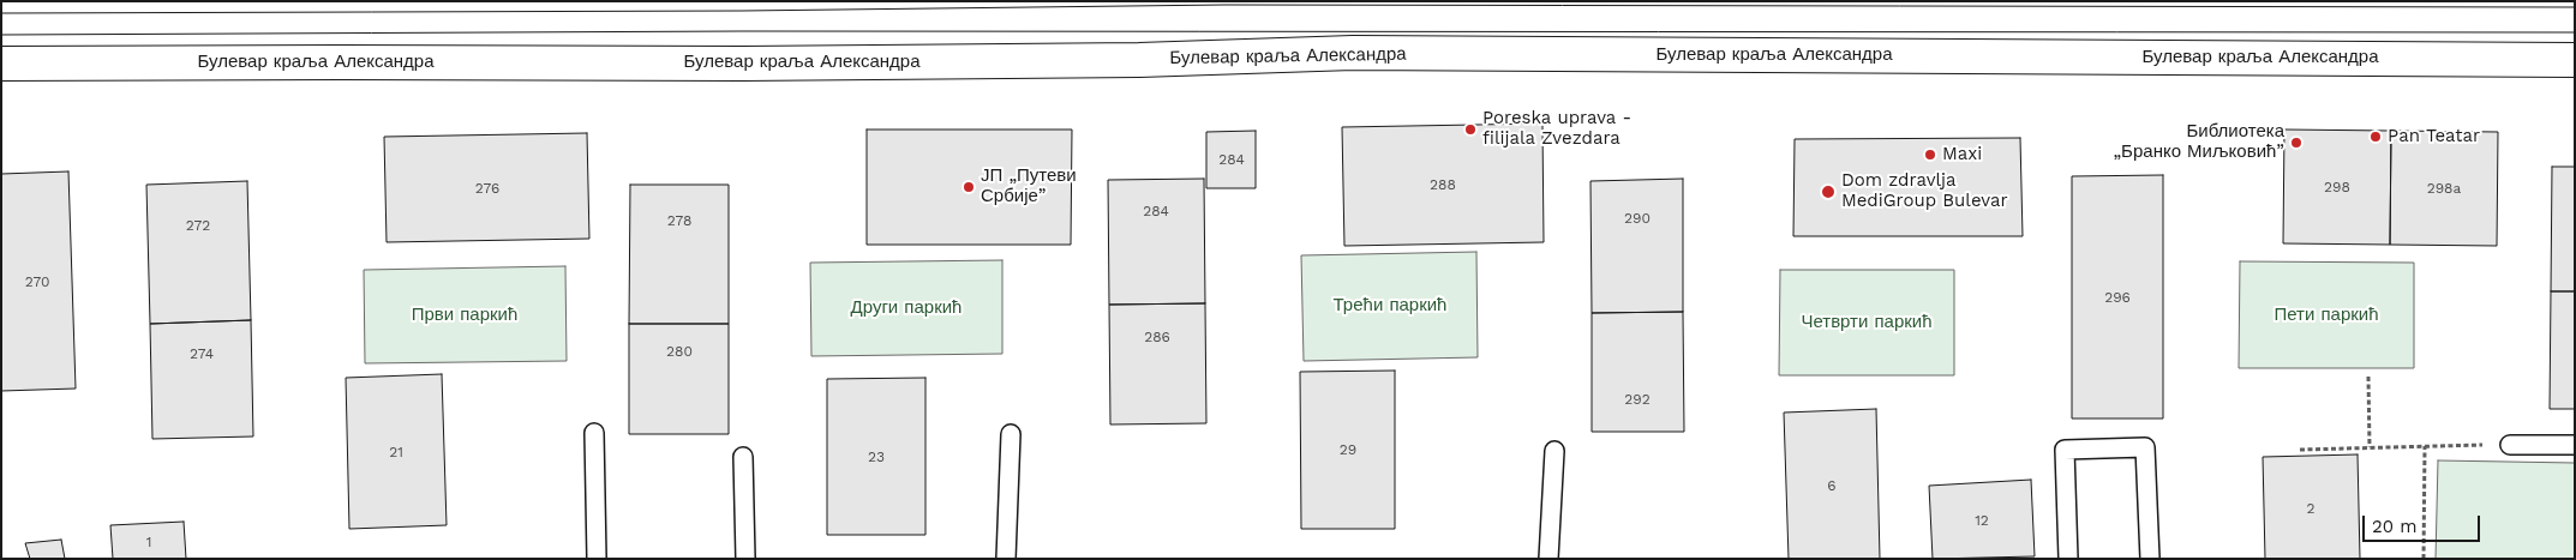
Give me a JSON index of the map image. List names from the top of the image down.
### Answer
{
  "streets": {
    "main road": ["Булевар краља Александра"]
  },
  "parks": [
    "Трећи паркић",
    "Други паркић",
    "Први паркић",
    "Пети паркић",
    "Четврти паркић"
  ],
  "places": [
    "Poreska uprava - filijala Zvezdara",
    "Pan Teatar",
    "Библиотека „Бранко Миљковић”",
    "Maxi",
    "ЈП „Путеви Србије”",
    "Dom zdravlja MediGroup Bulevar"
  ],
  "house_numbers": [
    "284",
    "288",
    "298",
    "276",
    "298a",
    "284",
    "290",
    "278",
    "272",
    "270",
    "296",
    "286",
    "280",
    "274",
    "292",
    "29",
    "21",
    "23",
    "6",
    "2",
    "12",
    "1"
  ],
  "scale_bar": "20 m"
}
